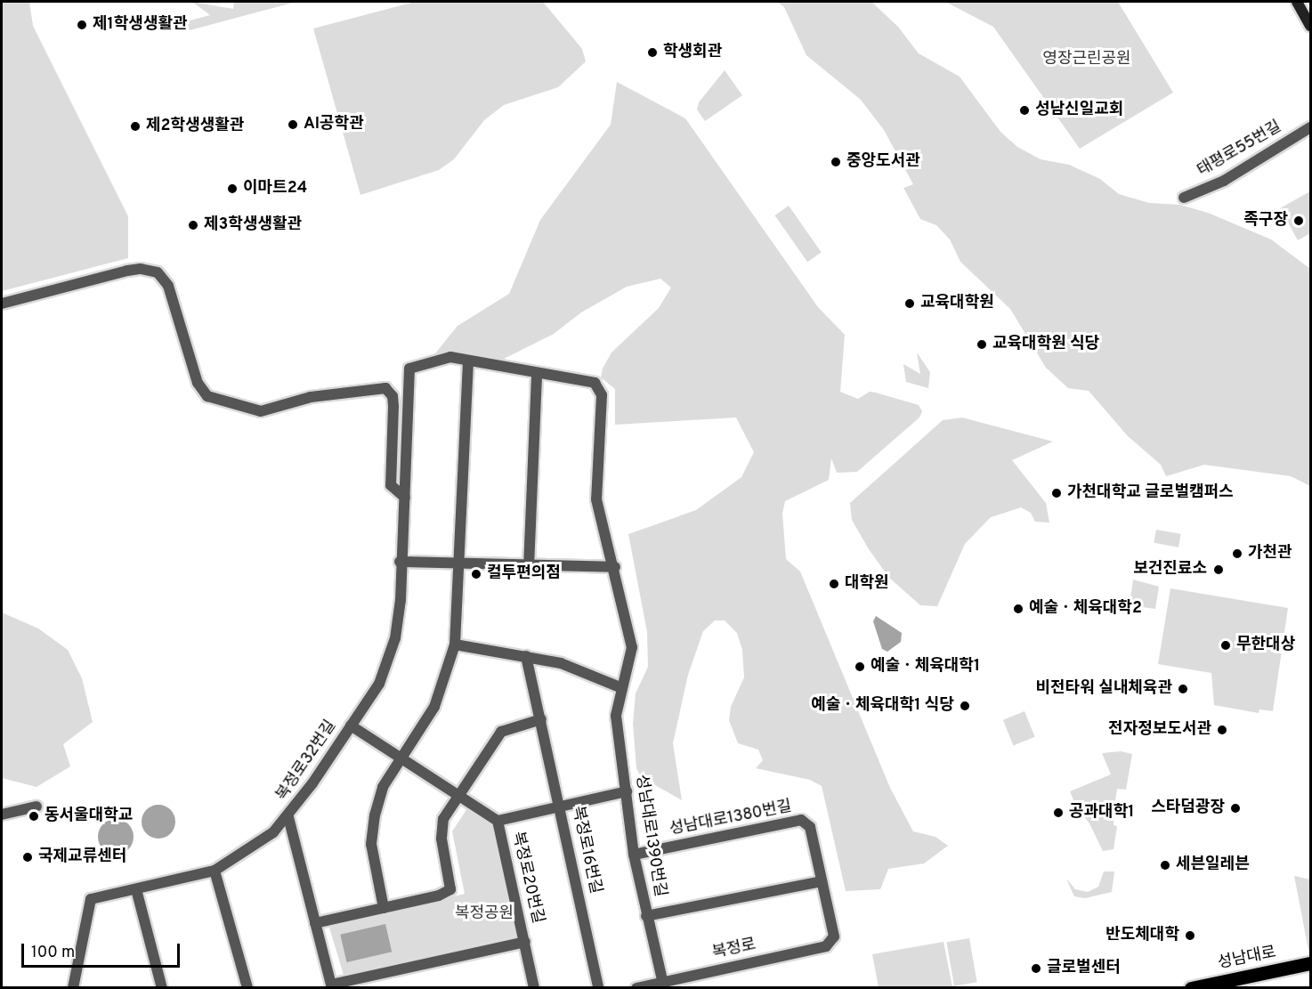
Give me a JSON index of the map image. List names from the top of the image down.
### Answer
{
  "streets": {
    "main road": ["성남대로"],
    "street": [
      "태평로55번길",
      "복정로32번길",
      "성남대로1380번길",
      "성남대로1390번길",
      "복정로16번길",
      "복정로20번길",
      "복정로"
    ]
  },
  "crossings": [
    ["복정로32번길", "성남대로1390번길"],
    ["복정로32번길", "복정로20번길"],
    ["성남대로1380번길", "성남대로1390번길"],
    ["성남대로1380번길", "복정로"],
    ["성남대로1390번길", "복정로"]
  ],
  "parks": ["영장근린공원", "복정공원"],
  "places": [
    "제1학생생활관",
    "학생회관",
    "성남신일교회",
    "AI공학관",
    "제2학생생활관",
    "중앙도서관",
    "이마트24",
    "족구장",
    "제3학생생활관",
    "교육대학원",
    "교육대학원 식당",
    "가천대학교 글로벌캠퍼스",
    "가천관",
    "보건진료소",
    "컬투편의점",
    "대학원",
    "예술ㆍ체육대학2",
    "무한대상",
    "예술ㆍ체육대학1",
    "비전타워 실내체육관",
    "예술ㆍ체육대학1 식당",
    "전자정보도서관",
    "스타덤광장",
    "공과대학1",
    "동서울대학교",
    "국제교류센터",
    "세븐일레븐",
    "반도체대학",
    "글로벌센터"
  ],
  "scale_bar": "100 m"
}
